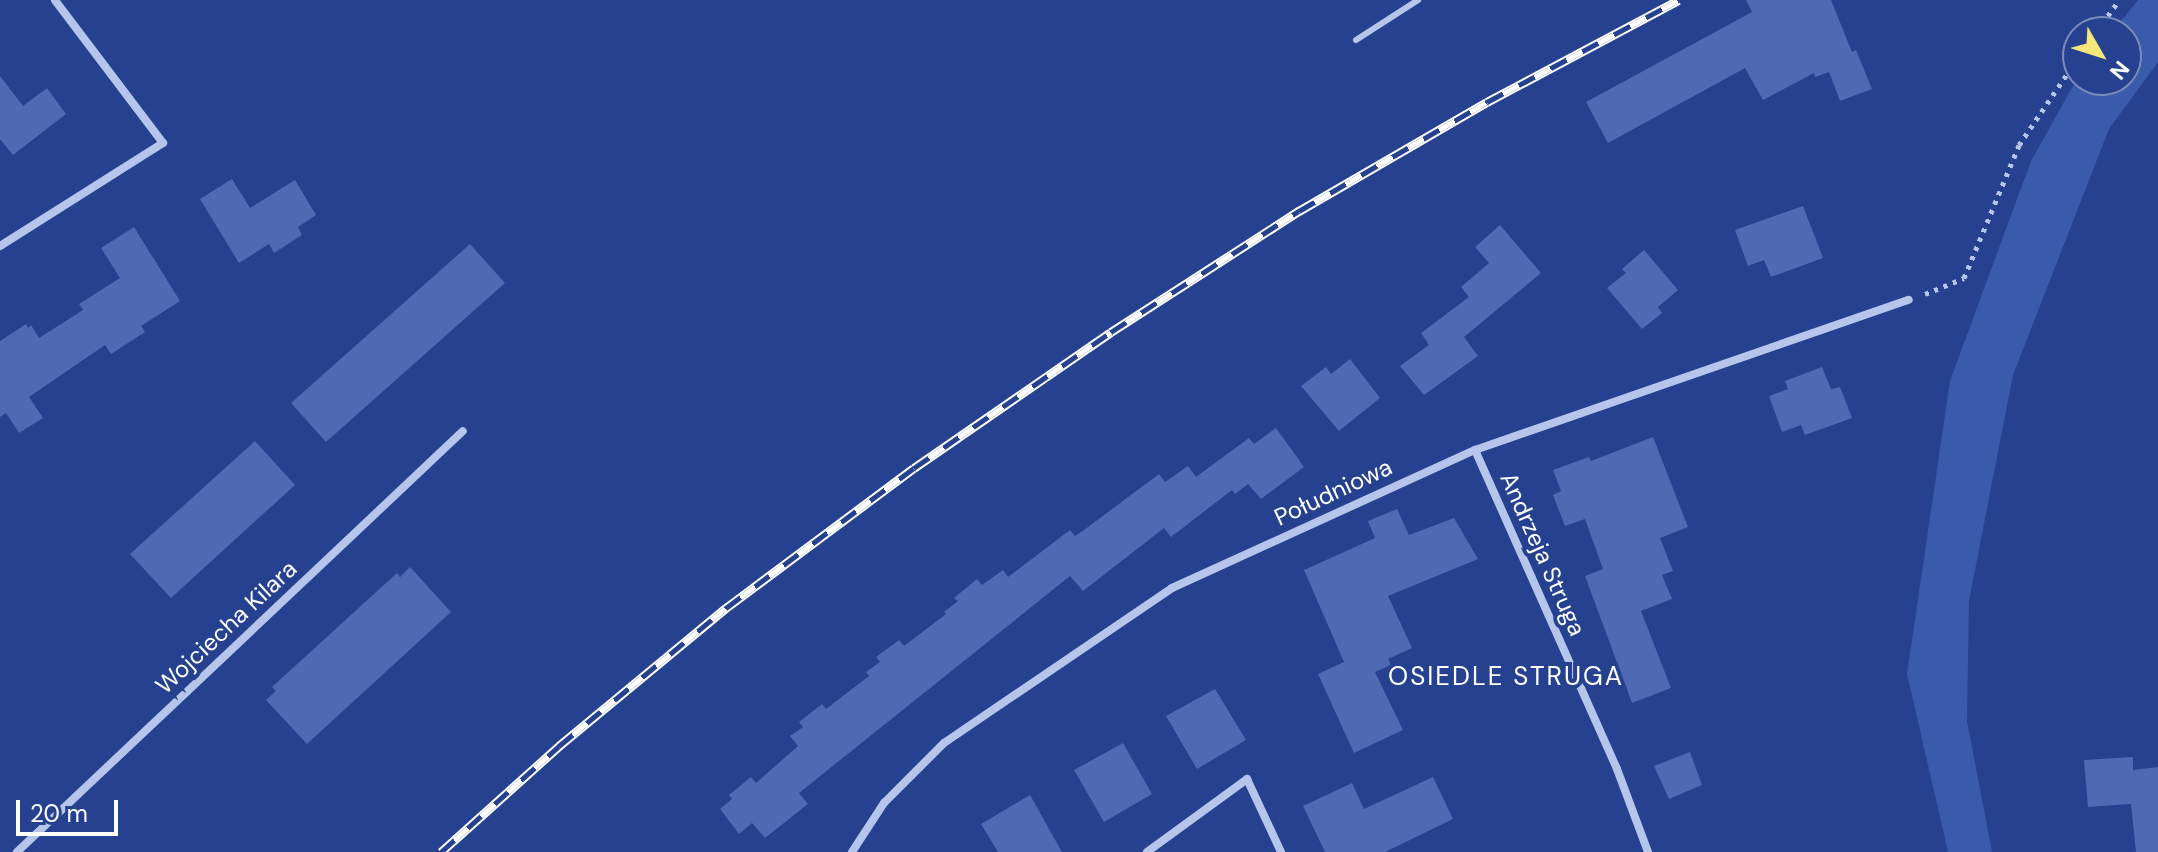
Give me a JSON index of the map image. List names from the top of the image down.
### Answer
{
  "streets": {
    "street": ["Południowa", "Andrzeja Struga", "Wojciecha Kilara"]
  },
  "crossings": [
    ["Południowa", "Andrzeja Struga"]
  ],
  "districts": ["OSIEDLE STRUGA"],
  "scale_bar": "20 m",
  "north": "bottom right"
}
